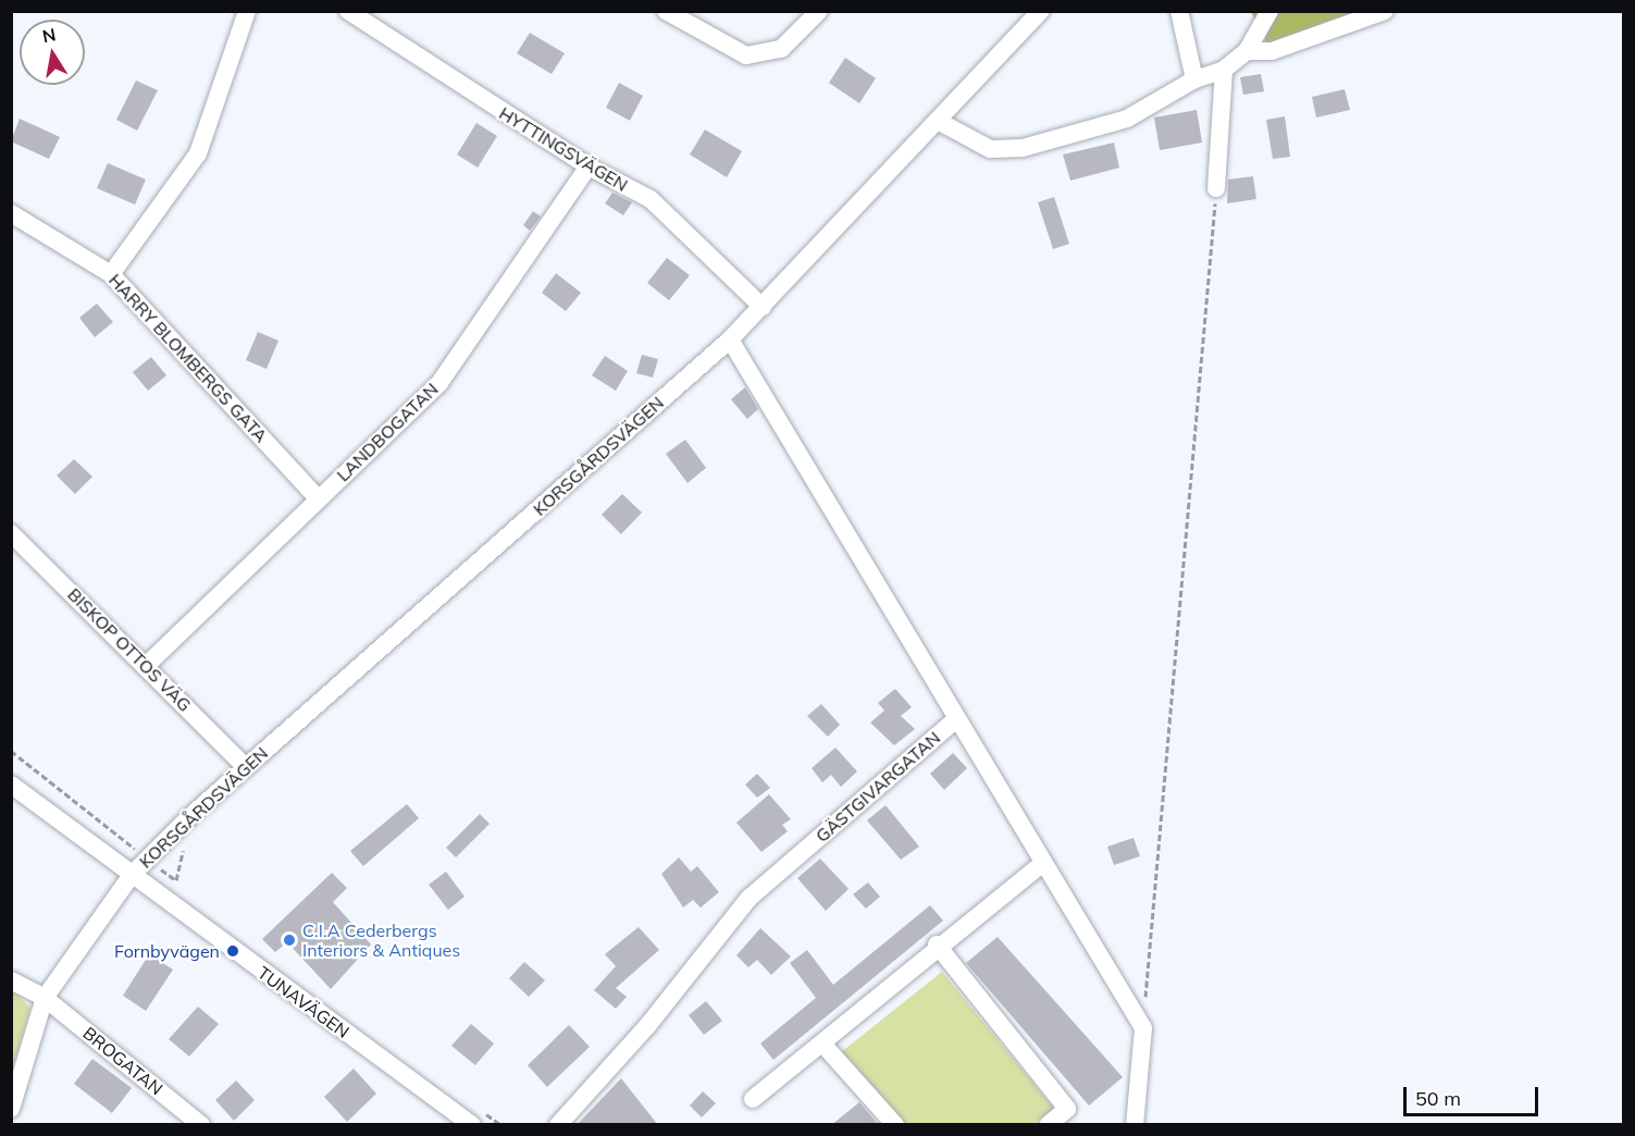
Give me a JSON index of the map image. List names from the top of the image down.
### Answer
{
  "streets": {
    "street": [
      "HYTTINGSVÄGEN",
      "HARRY BLOMBERGS GATA",
      "LANDBOGATAN",
      "KORSGÅRDSVÄGEN",
      "BISKOP OTTOS VÄG",
      "GÄSTGIVARGATAN",
      "TUNAVÄGEN",
      "BROGATAN"
    ]
  },
  "crossings": [
    ["HYTTINGSVÄGEN", "LANDBOGATAN"],
    ["HYTTINGSVÄGEN", "KORSGÅRDSVÄGEN"],
    ["HARRY BLOMBERGS GATA", "LANDBOGATAN"],
    ["LANDBOGATAN", "BISKOP OTTOS VÄG"],
    ["KORSGÅRDSVÄGEN", "BISKOP OTTOS VÄG"],
    ["KORSGÅRDSVÄGEN", "GÄSTGIVARGATAN"],
    ["KORSGÅRDSVÄGEN", "TUNAVÄGEN"]
  ],
  "places": ["C.I.A Cederbergs Interiors & Antiques", "Fornbyvägen"],
  "scale_bar": "50 m",
  "north": "top"
}
